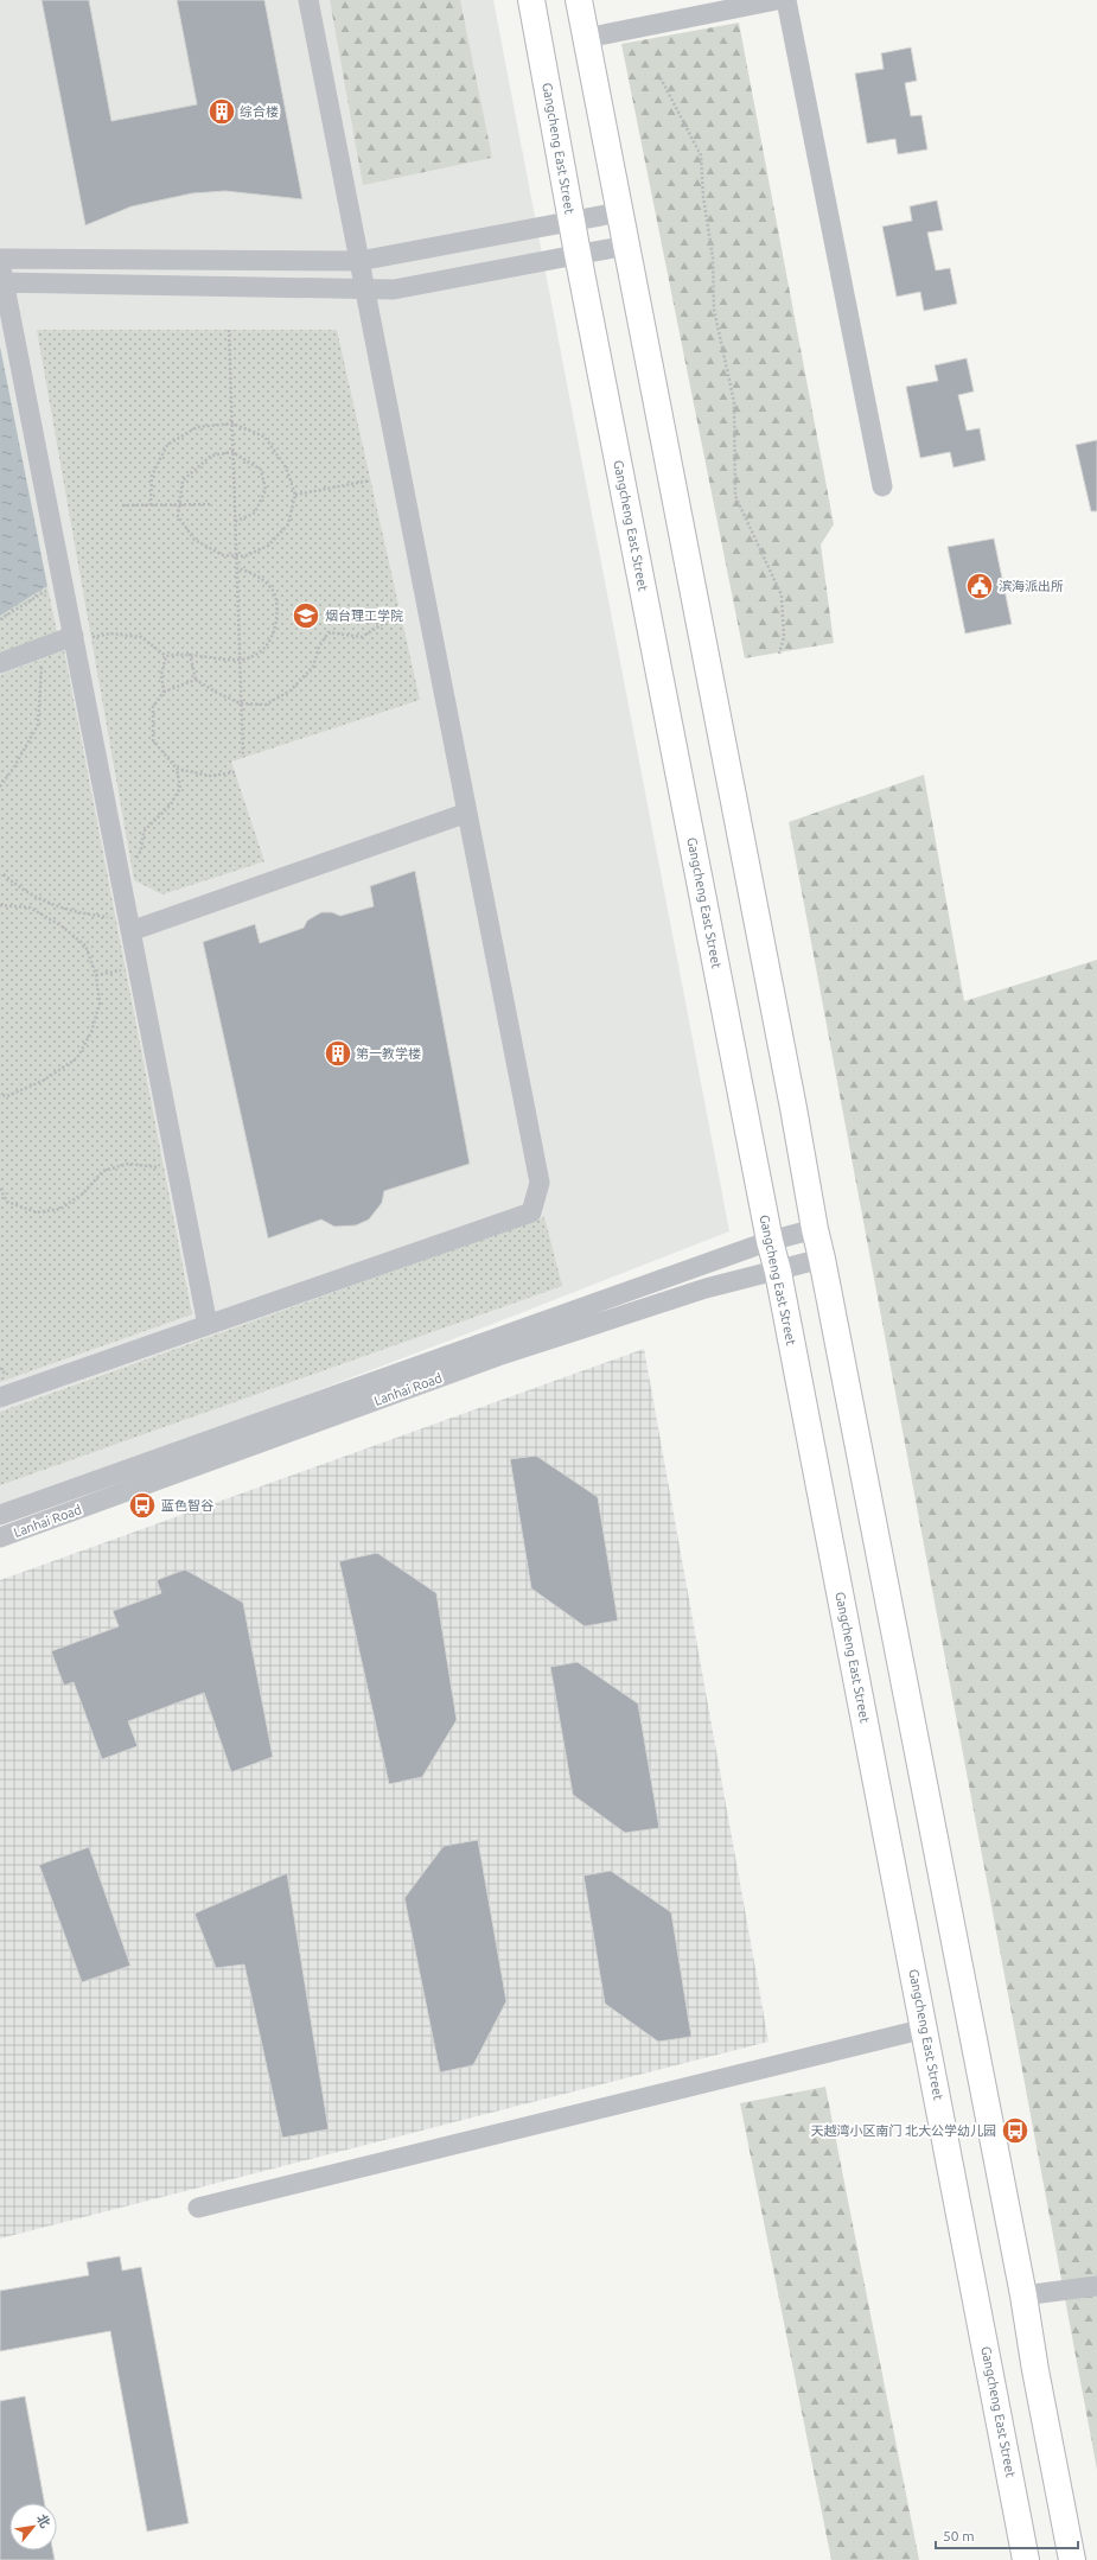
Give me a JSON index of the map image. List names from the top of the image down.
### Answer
{
  "streets": {
    "main road": ["Gangcheng East Street"],
    "street": ["Lanhai Road"]
  },
  "crossings": [
    ["Gangcheng East Street", "Lanhai Road"]
  ],
  "places": {
    "building": ["综合楼", "第一教学楼"],
    "public building": ["滨海派出所"],
    "school or university": ["烟台理工学院"],
    "bus stop": ["蓝色智谷", "天越湾小区南门 北大公学幼儿园"]
  },
  "scale_bar": "50 m",
  "north": "top right"
}
